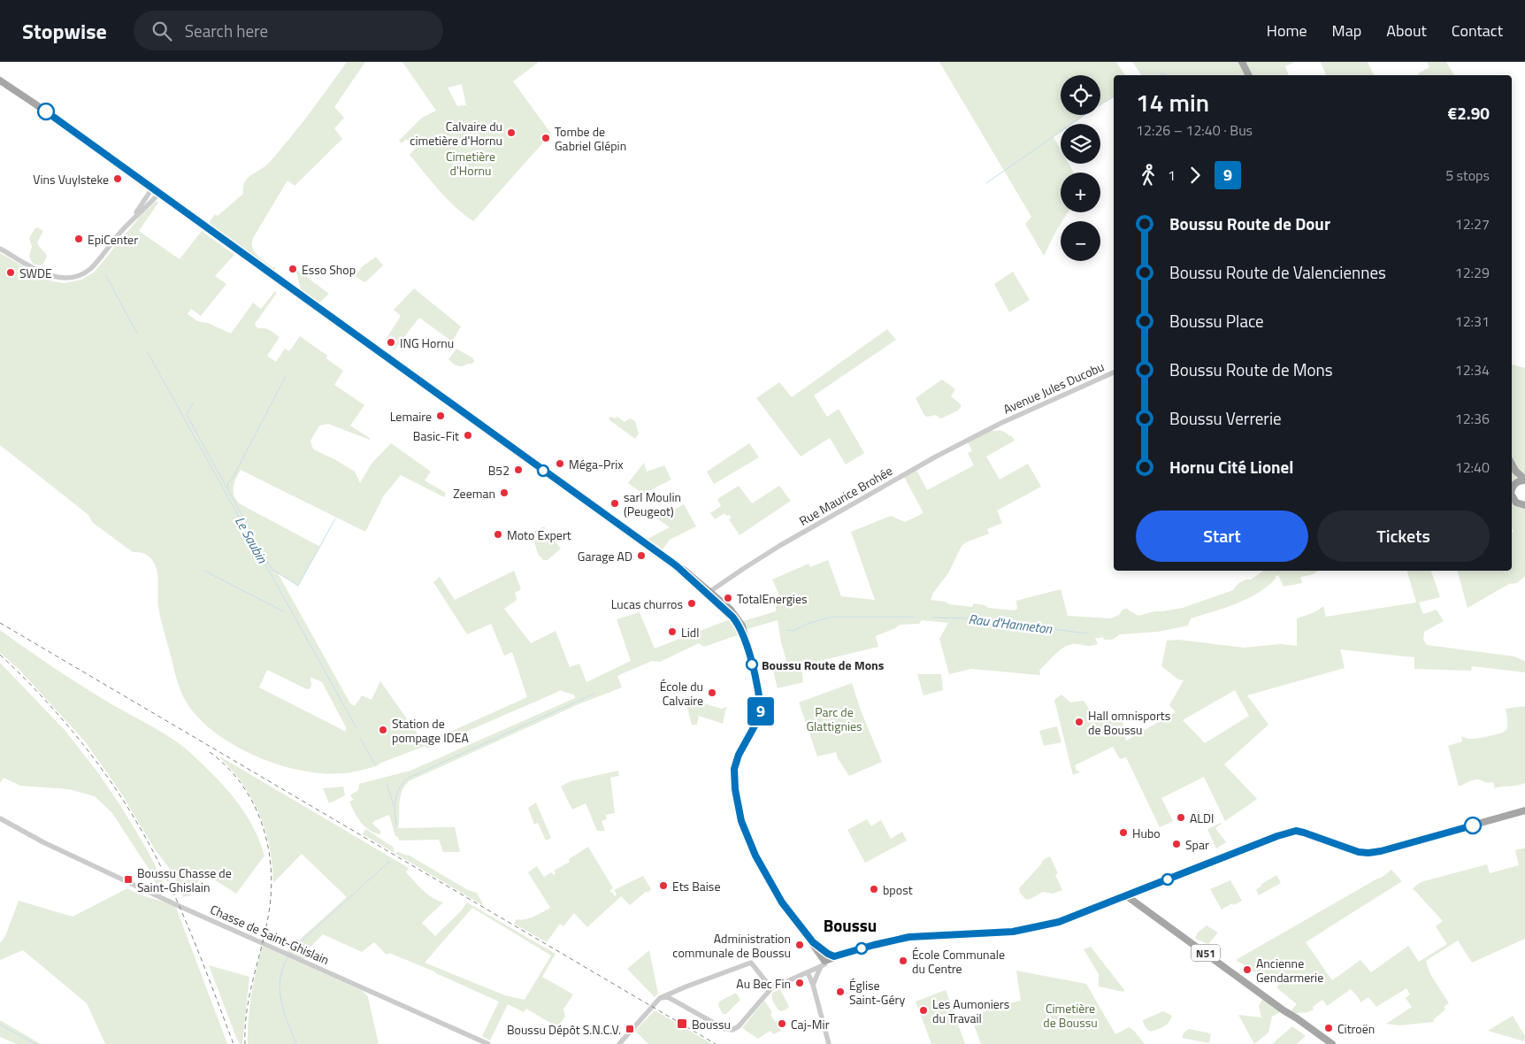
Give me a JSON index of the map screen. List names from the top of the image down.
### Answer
{
  "streets": {
    "main road": ["N51"],
    "street": ["Avenue Jules Ducobu", "Rue Maurice Brohée", "Chasse de Saint-Ghislain"]
  },
  "crossings": [
    ["Avenue Jules Ducobu", "Rue Maurice Brohée"]
  ],
  "districts": ["Boussu"],
  "water": ["Le Saubin", "Rau d'Hanneton"],
  "parks": ["Cimetière d'Hornu", "Parc de Glattignies", "Cimetière de Boussu"],
  "places": {
    "other": [
      "Calvaire du cimetière d'Hornu",
      "Tombe de Gabriel Glépin",
      "Vins Vuylsteke",
      "EpiCenter",
      "Esso Shop",
      "SWDE",
      "ING Hornu",
      "Lemaire",
      "Basic-Fit",
      "Méga-Prix",
      "B52",
      "Zeeman",
      "sarl Moulin (Peugeot)",
      "Moto Expert",
      "Garage AD",
      "TotalEnergies",
      "Lucas churros",
      "Lidl",
      "Boussu Route de Mons",
      "École du Calvaire",
      "Hall omnisports de Boussu",
      "Station de pompage IDEA",
      "ALDI",
      "Hubo",
      "Spar",
      "Ets Baise",
      "bpost",
      "Administration communale de Boussu",
      "École Communale du Centre",
      "Ancienne Gendarmerie",
      "Au Bec Fin",
      "Église Saint-Géry",
      "Les Aumoniers du Travail",
      "Caj-Mir",
      "Citroën"
    ],
    "transit": ["Boussu Chasse de Saint-Ghislain", "Boussu", "Boussu Dépôt S.N.C.V."]
  },
  "lines": ["bus line 9"],
  "page": {
    "header": "Stopwise",
    "search": "Search here",
    "nav": [
      "Home",
      "Map",
      "About",
      "Contact"
    ],
    "on_map": "9",
    "map_buttons": ["+", "−"],
    "heading": ["14 min", "12:26 – 12:40 · Bus", "€2.90"],
    "legs": ["1", "9", "5 stops"],
    "list": [
      {
        "name": "Boussu Route de Dour",
        "value": "12:27"
      },
      {
        "name": "Boussu Route de Valenciennes",
        "value": "12:29"
      },
      {
        "name": "Boussu Place",
        "value": "12:31"
      },
      {
        "name": "Boussu Route de Mons",
        "value": "12:34"
      },
      {
        "name": "Boussu Verrerie",
        "value": "12:36"
      },
      {
        "name": "Hornu Cité Lionel",
        "value": "12:40"
      }
    ],
    "buttons": ["Start", "Tickets"]
  }
}
